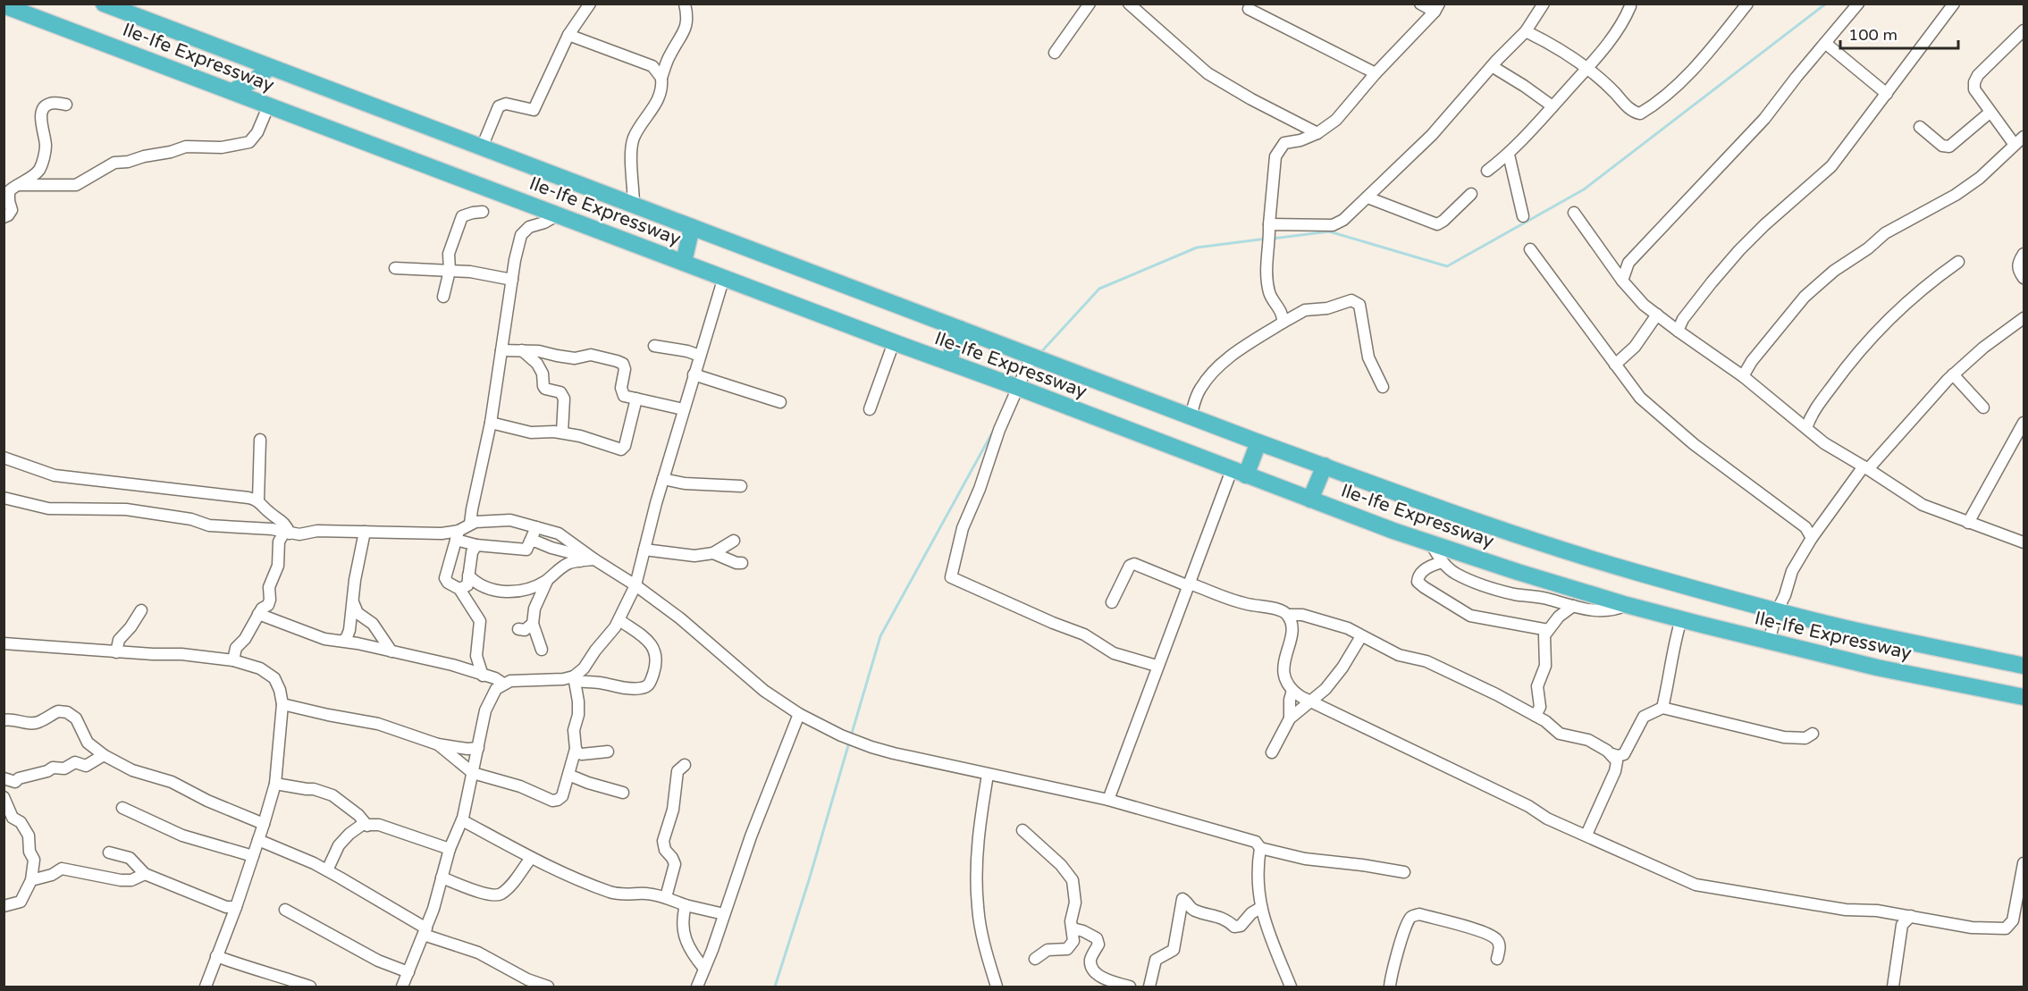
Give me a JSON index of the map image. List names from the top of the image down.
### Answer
{
  "streets": {
    "highway": ["Ile-Ife Expressway"]
  },
  "scale_bar": "100 m"
}
